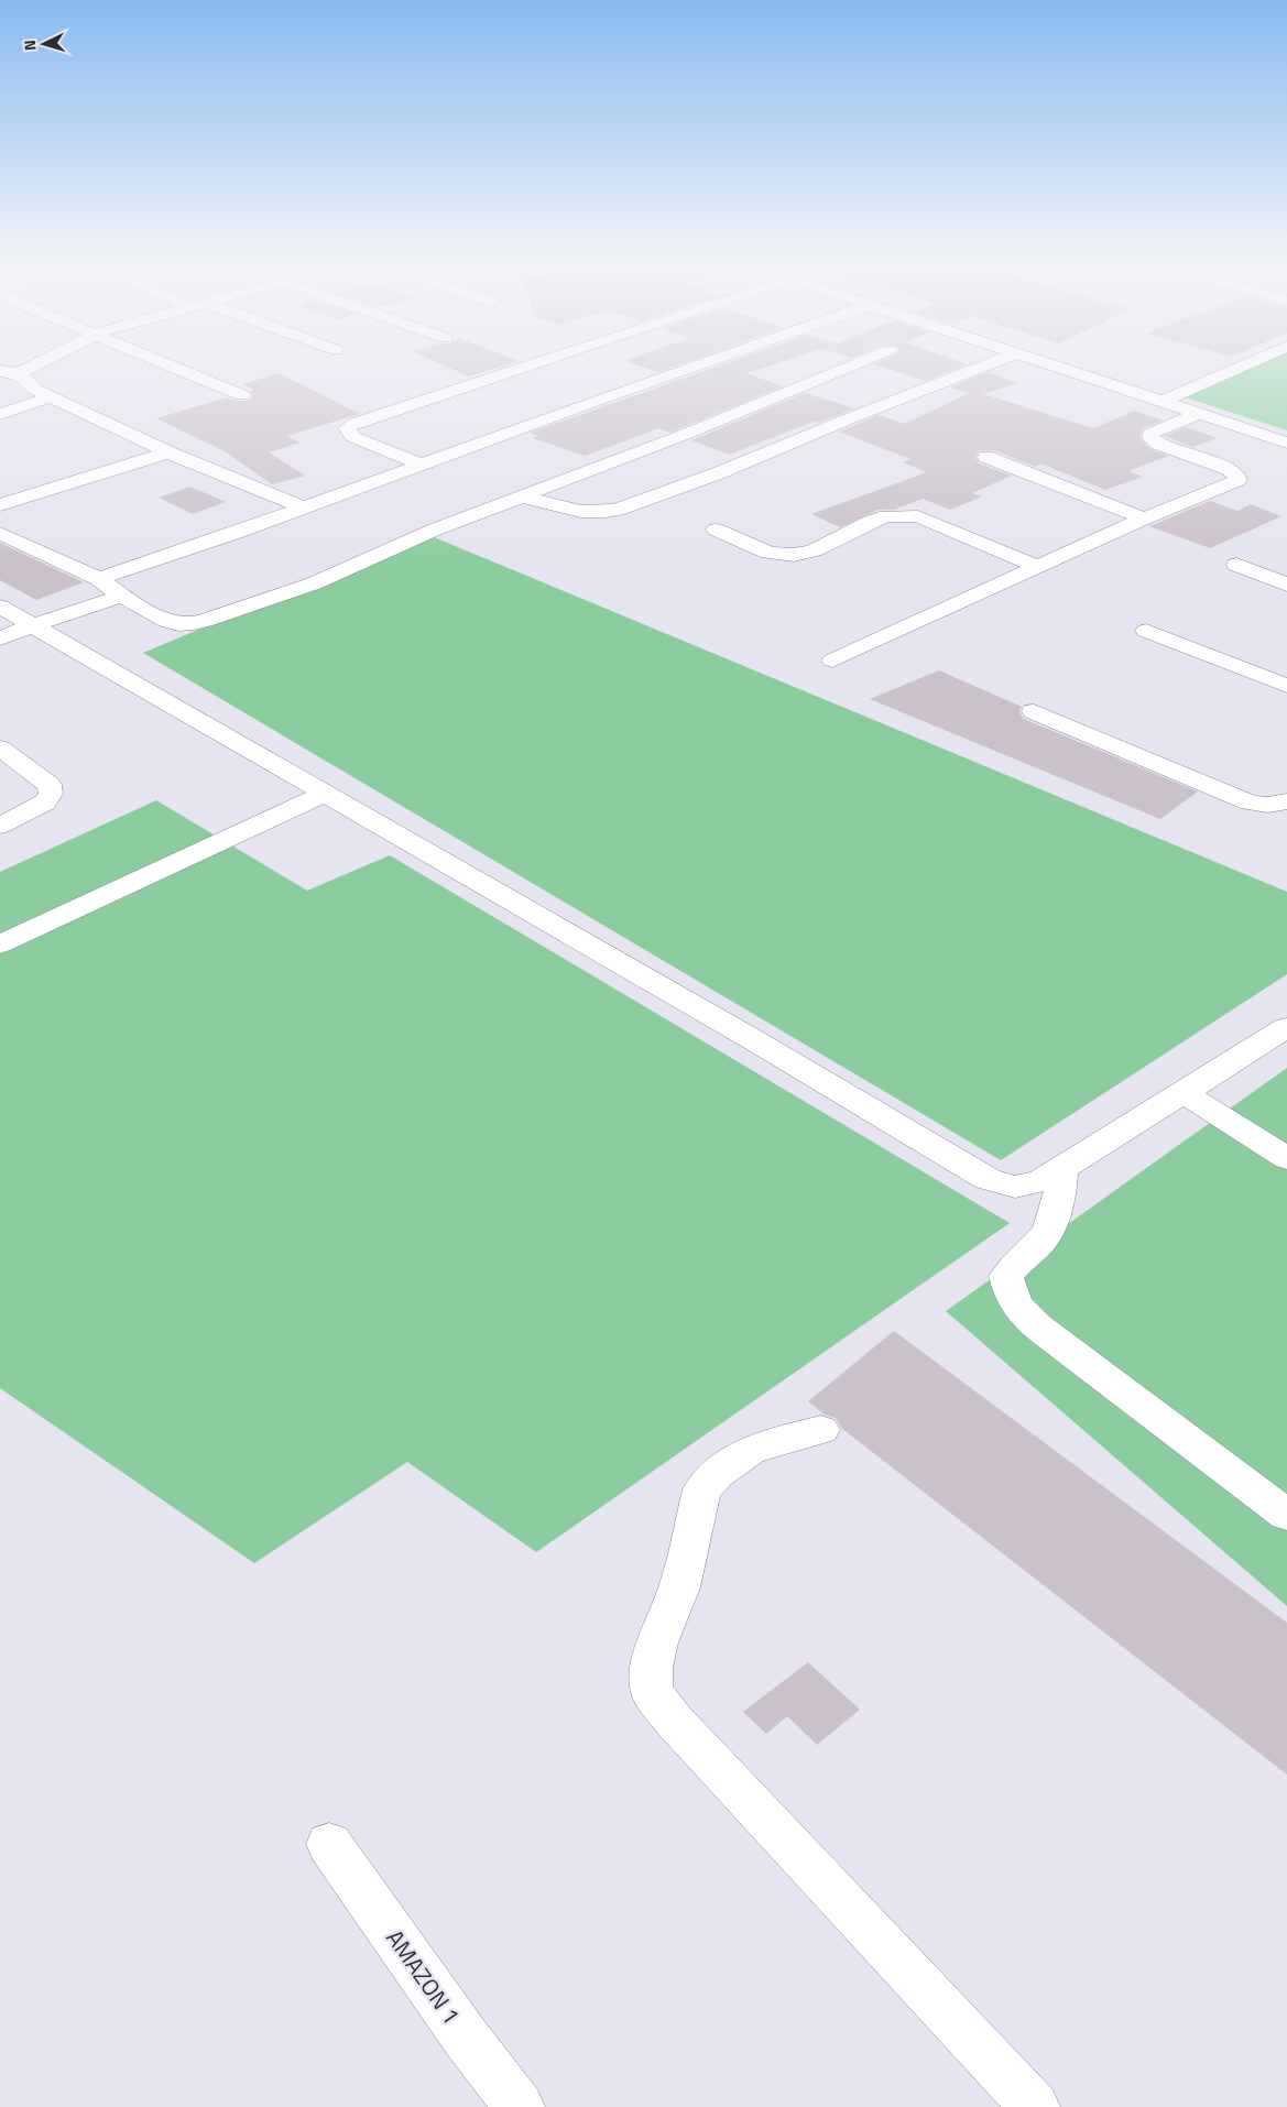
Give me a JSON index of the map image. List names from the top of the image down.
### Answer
{
  "streets": {
    "street": ["AMAZON 1"]
  },
  "north": "left"
}
